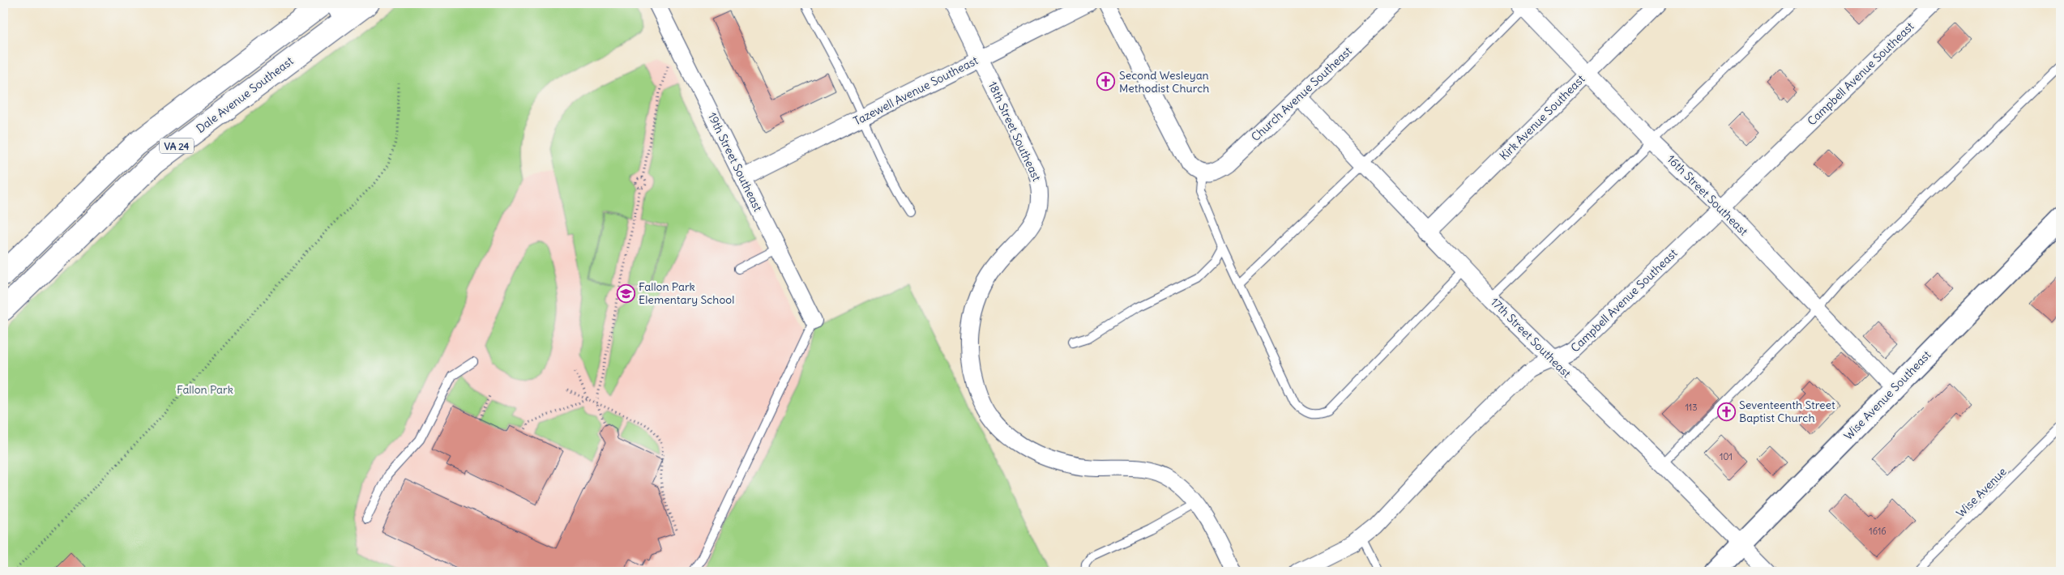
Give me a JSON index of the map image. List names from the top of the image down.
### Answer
{
  "streets": {
    "main road": ["Dale Avenue Southeast", "VA 24"],
    "street": [
      "Campbell Avenue Southeast",
      "Tazewell Avenue Southeast",
      "Church Avenue Southeast",
      "Kirk Avenue Southeast",
      "18th Street Southeast",
      "19th Street Southeast",
      "16th Street Southeast",
      "17th Street Southeast",
      "Wise Avenue Southeast"
    ],
    "lane": ["Wise Avenue"]
  },
  "crossings": [
    ["Campbell Avenue Southeast", "16th Street Southeast"],
    ["Campbell Avenue Southeast", "17th Street Southeast"],
    ["Tazewell Avenue Southeast", "18th Street Southeast"],
    ["Tazewell Avenue Southeast", "19th Street Southeast"],
    ["Church Avenue Southeast", "17th Street Southeast"],
    ["Kirk Avenue Southeast", "16th Street Southeast"],
    ["Kirk Avenue Southeast", "17th Street Southeast"],
    ["16th Street Southeast", "Wise Avenue Southeast"],
    ["17th Street Southeast", "Wise Avenue Southeast"]
  ],
  "parks": ["Fallon Park"],
  "places": {
    "church": ["Second Wesleyan Methodist Church", "Seventeenth Street Baptist Church"],
    "school or university": ["Fallon Park Elementary School"]
  },
  "house_numbers": ["113", "101", "1616"]
}
